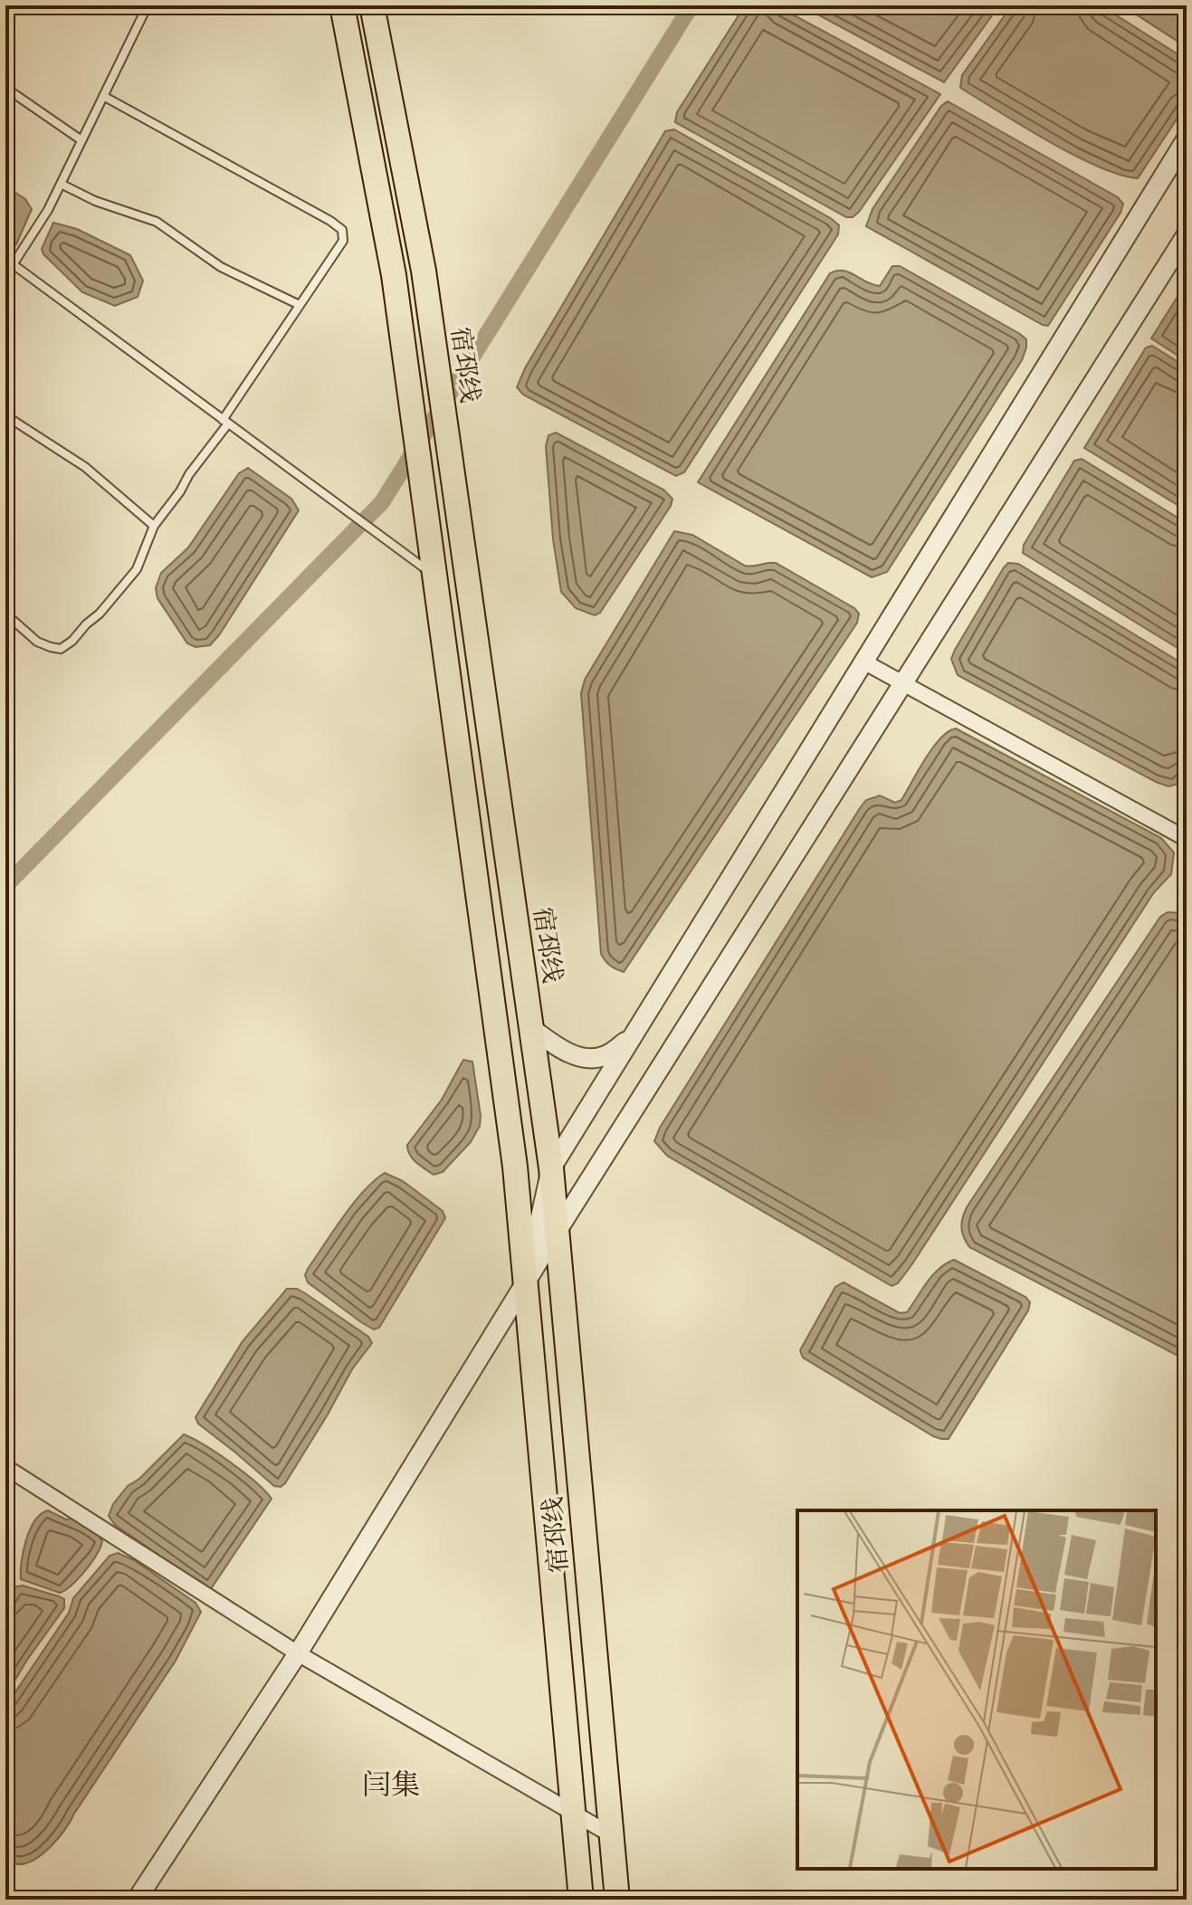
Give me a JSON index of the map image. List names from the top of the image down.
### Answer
{
  "streets": {
    "main road": ["宿邳线"]
  },
  "districts": ["闫集"]
}
